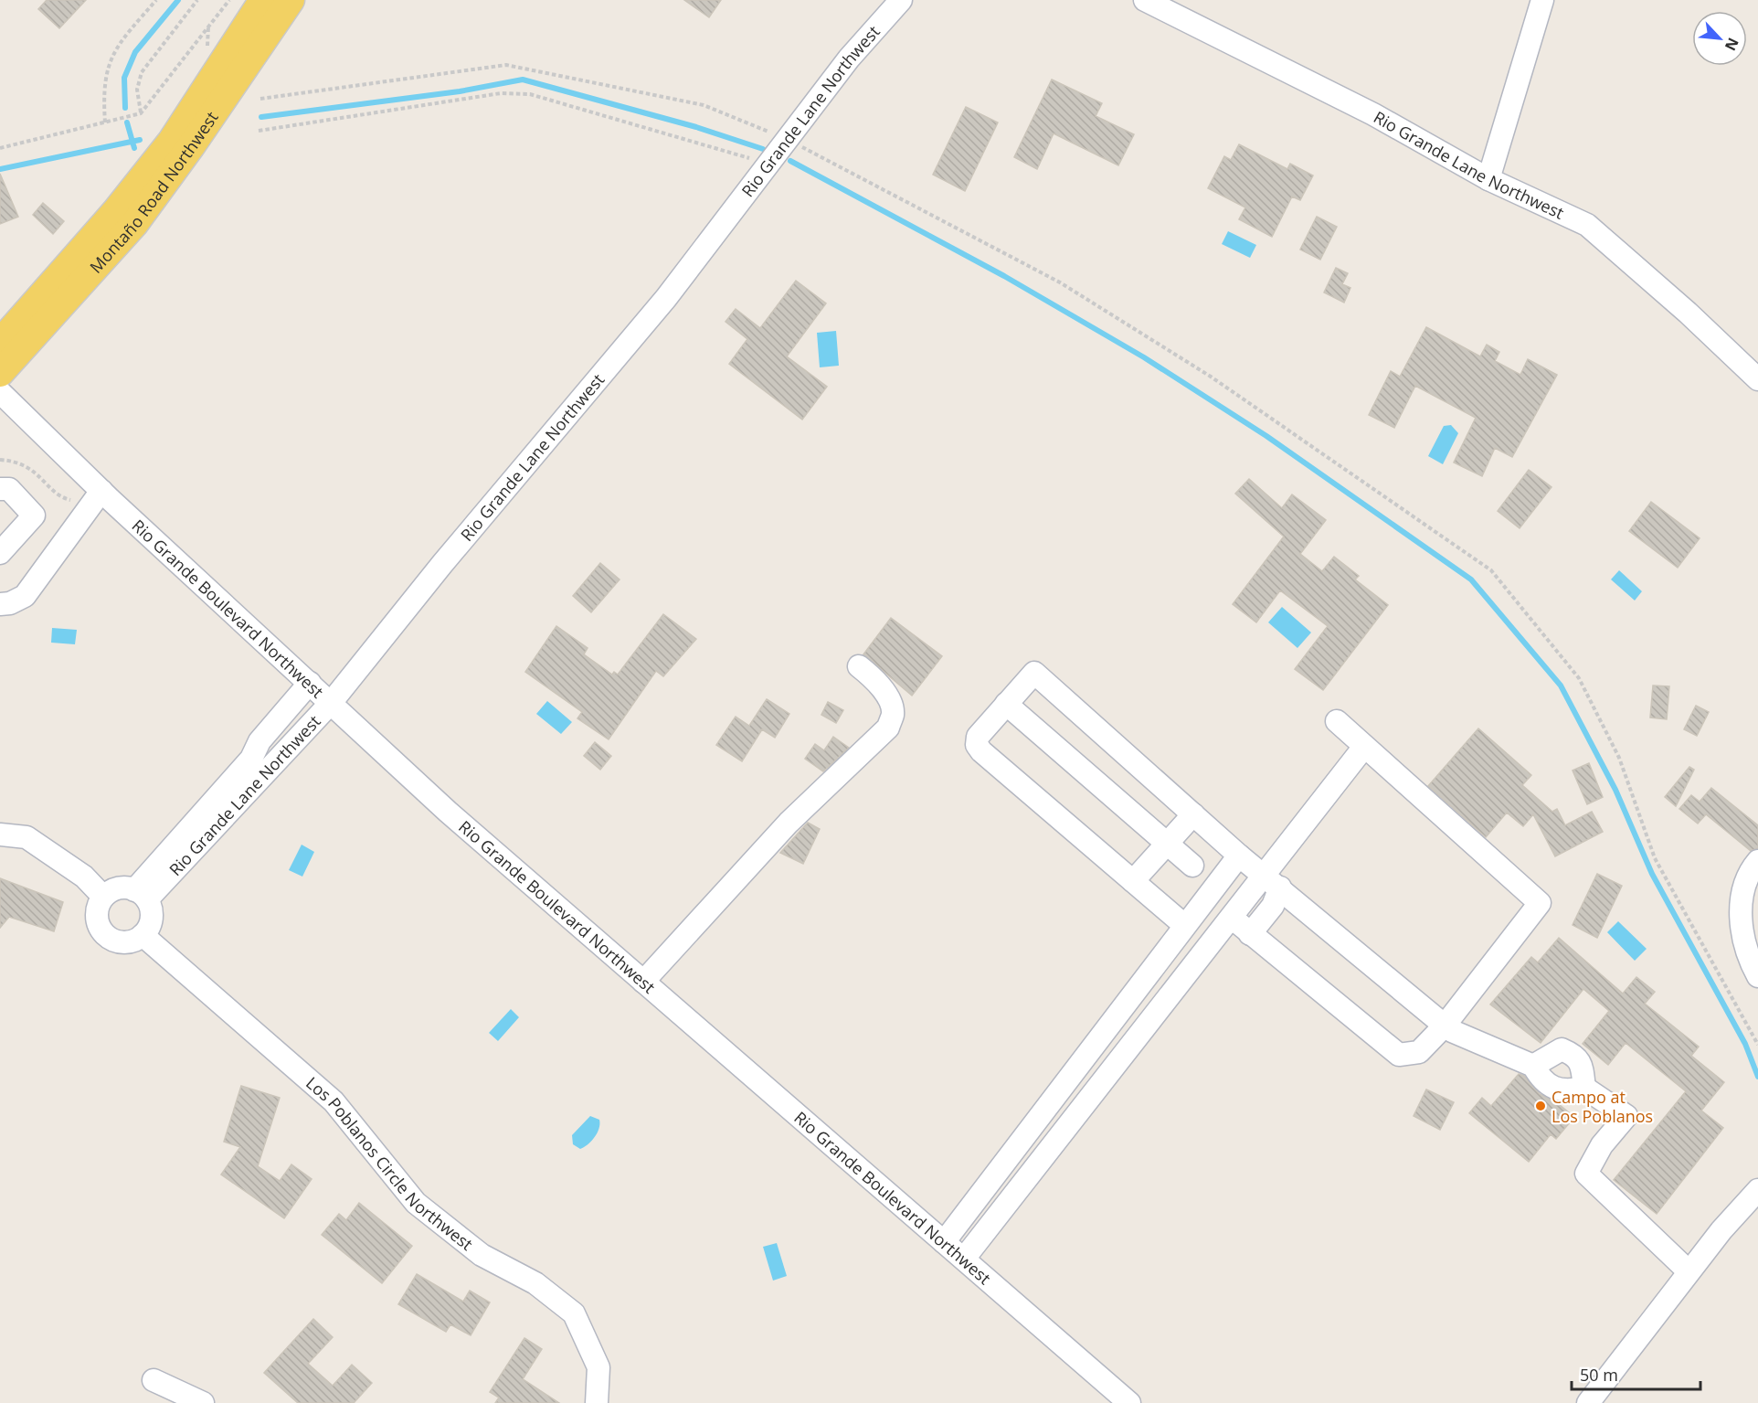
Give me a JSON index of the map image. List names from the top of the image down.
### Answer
{
  "streets": {
    "main road": ["Montaño Road Northwest"],
    "street": ["Rio Grande Lane Northwest", "Rio Grande Boulevard Northwest", "Los Poblanos Circle Northwest"]
  },
  "crossings": [
    ["Rio Grande Lane Northwest", "Rio Grande Boulevard Northwest"],
    ["Rio Grande Lane Northwest", "Los Poblanos Circle Northwest"]
  ],
  "places": ["Campo at Los Poblanos"],
  "scale_bar": "50 m",
  "north": "bottom right"
}
